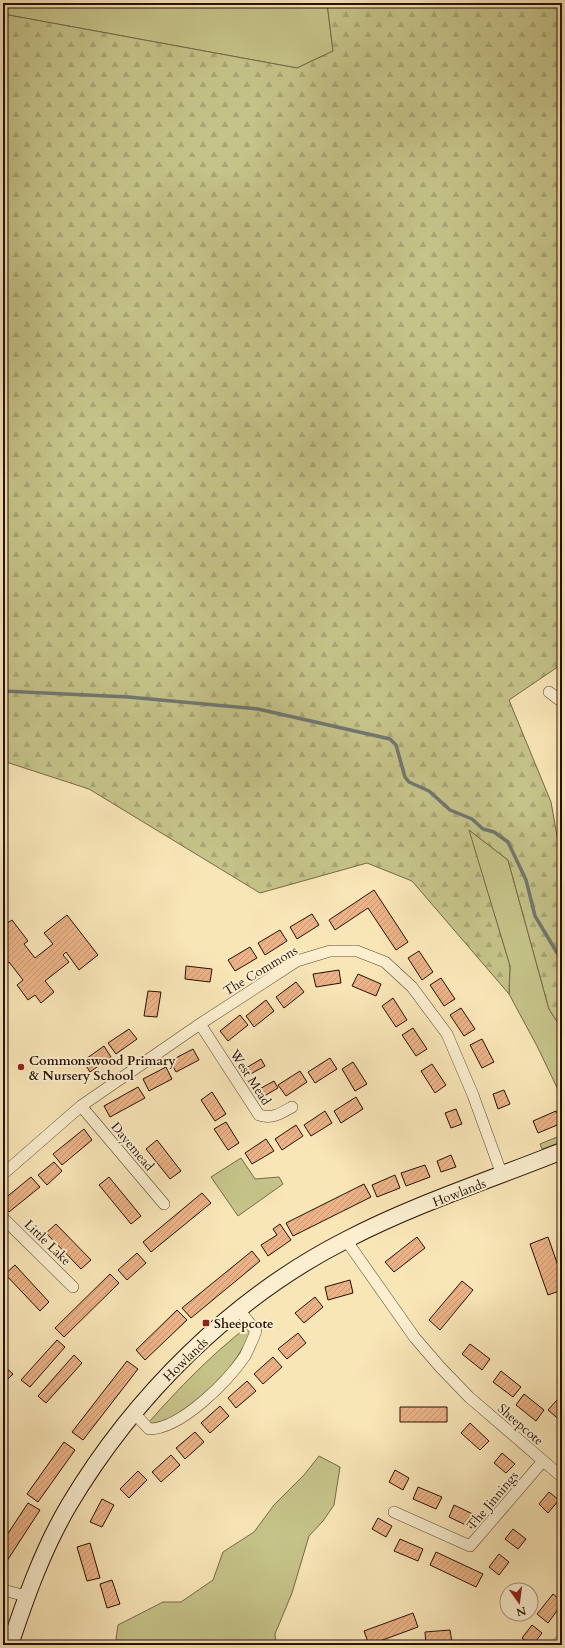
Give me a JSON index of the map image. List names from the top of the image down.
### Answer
{
  "streets": {
    "street": [
      "The Commons",
      "West Mead",
      "Dayemead",
      "Howlands",
      "Little Lake",
      "Sheepcote",
      "The Jinnings"
    ]
  },
  "crossings": [
    ["The Commons", "West Mead"],
    ["The Commons", "Dayemead"],
    ["The Commons", "Howlands"],
    ["Howlands", "Sheepcote"],
    ["Sheepcote", "The Jinnings"]
  ],
  "places": {
    "other": ["Commonswood Primary & Nursery School"],
    "transit": ["Sheepcote"]
  },
  "north": "bottom"
}
